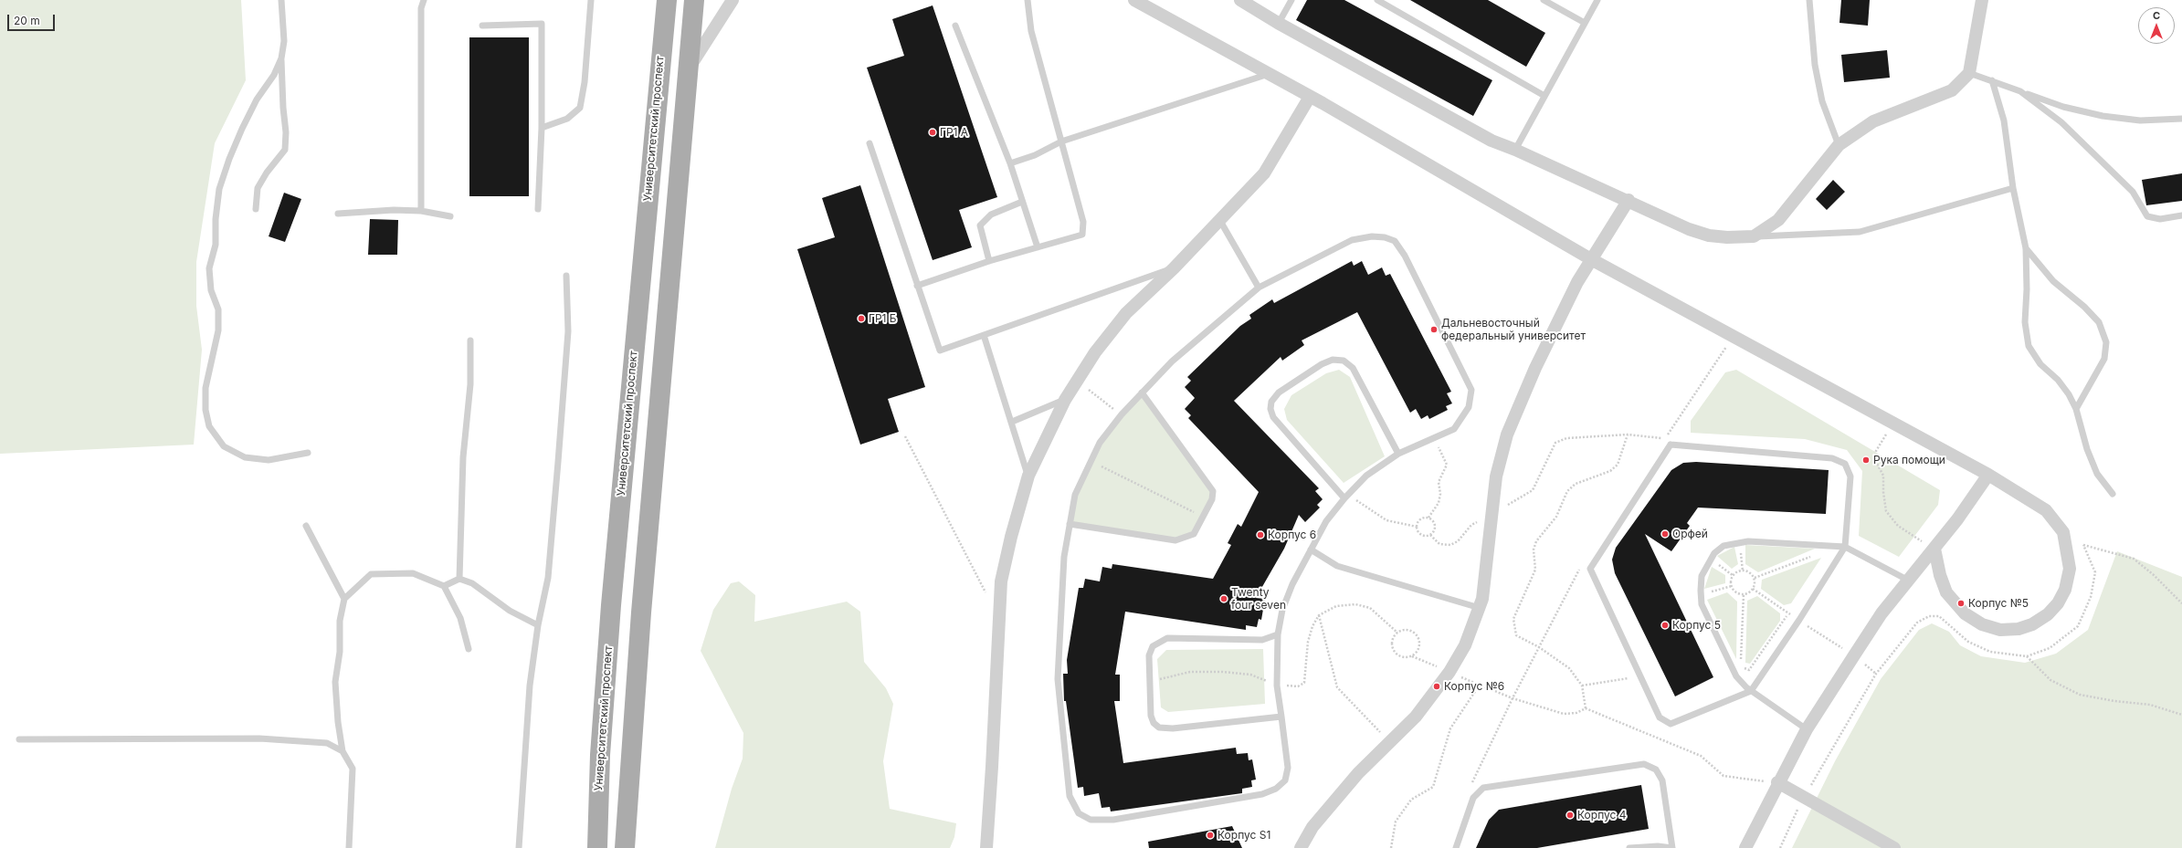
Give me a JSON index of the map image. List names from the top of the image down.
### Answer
{
  "streets": {
    "main road": ["Университетский проспект"]
  },
  "places": [
    "ГР1 А",
    "ГР1 Б",
    "Дальневосточный федеральный университет",
    "Рука помощи",
    "Орфей",
    "Корпус 6",
    "Twenty four seven",
    "Корпус №5",
    "Корпус 5",
    "Корпус №6",
    "Корпус 4",
    "Корпус S1"
  ],
  "scale_bar": "20 m",
  "north": "top"
}
